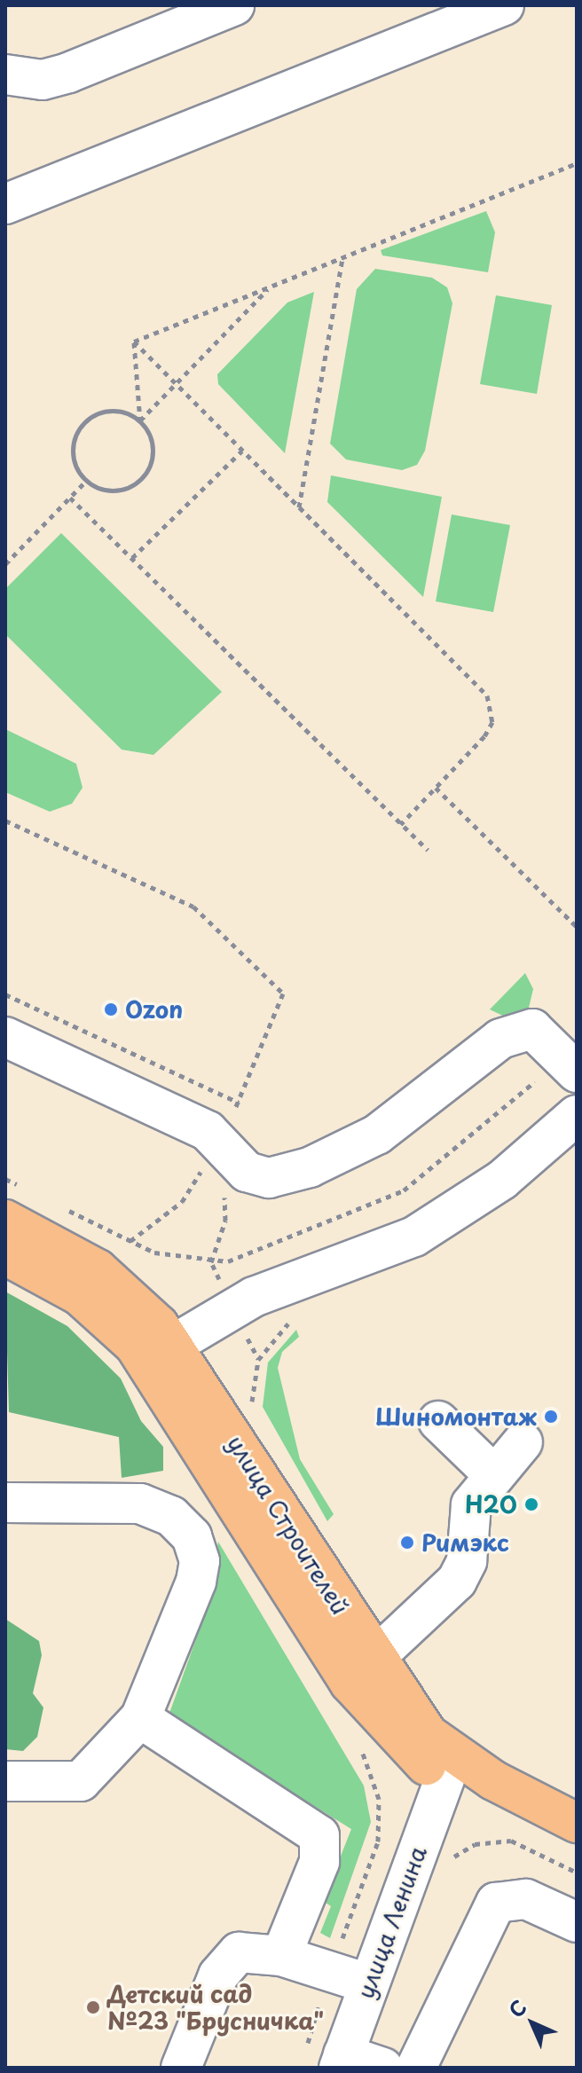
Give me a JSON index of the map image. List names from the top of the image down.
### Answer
{
  "streets": {
    "main road": ["улица Строителей"],
    "street": ["улица Ленина"]
  },
  "crossings": [
    ["улица Строителей", "улица Ленина"]
  ],
  "places": [
    "Ozon",
    "Шиномонтаж",
    "H2O",
    "Римэкс",
    "Детский сад №23 \"Брусничка\""
  ],
  "north": "top left"
}
